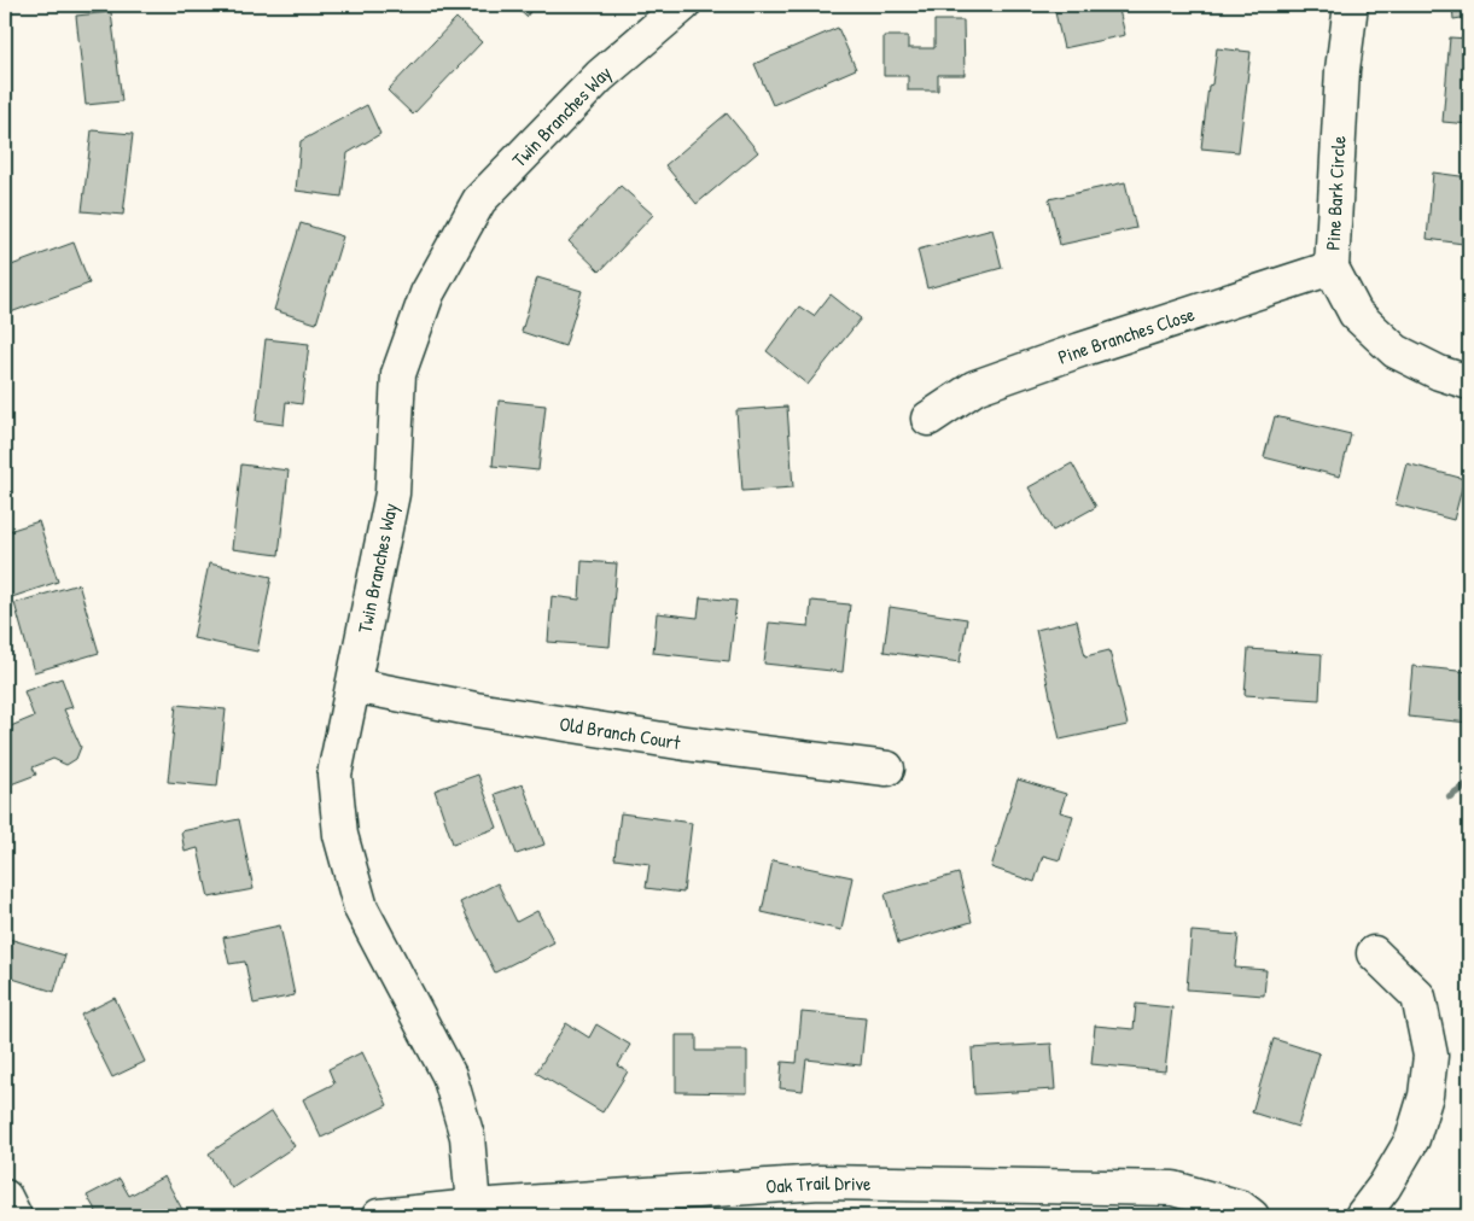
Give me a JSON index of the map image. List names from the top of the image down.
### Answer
{
  "streets": {
    "street": [
      "Twin Branches Way",
      "Pine Bark Circle",
      "Pine Branches Close",
      "Old Branch Court",
      "Oak Trail Drive"
    ]
  },
  "crossings": [
    ["Twin Branches Way", "Old Branch Court"],
    ["Twin Branches Way", "Oak Trail Drive"],
    ["Pine Bark Circle", "Pine Branches Close"]
  ]
}
